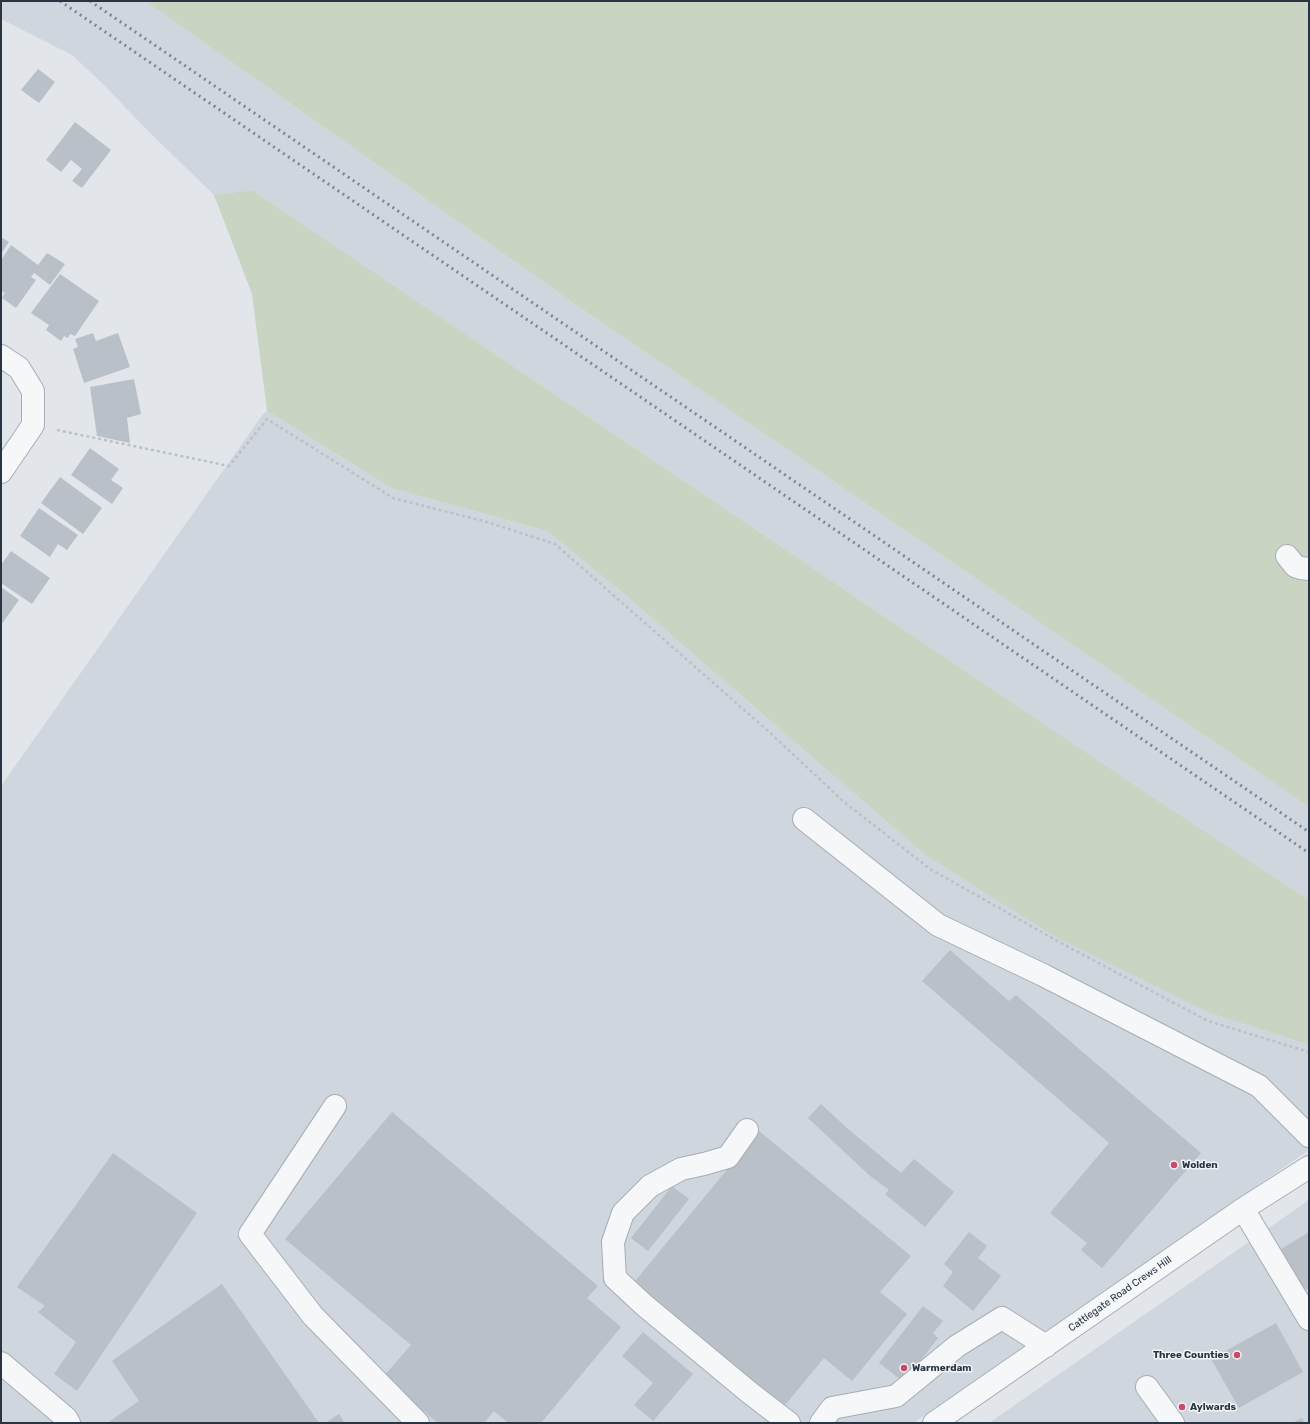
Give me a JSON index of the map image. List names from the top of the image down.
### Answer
{
  "streets": {
    "street": ["Cattlegate Road Crews Hill"]
  },
  "places": [
    "Wolden",
    "Three Counties",
    "Warmerdam",
    "Aylwards"
  ]
}
